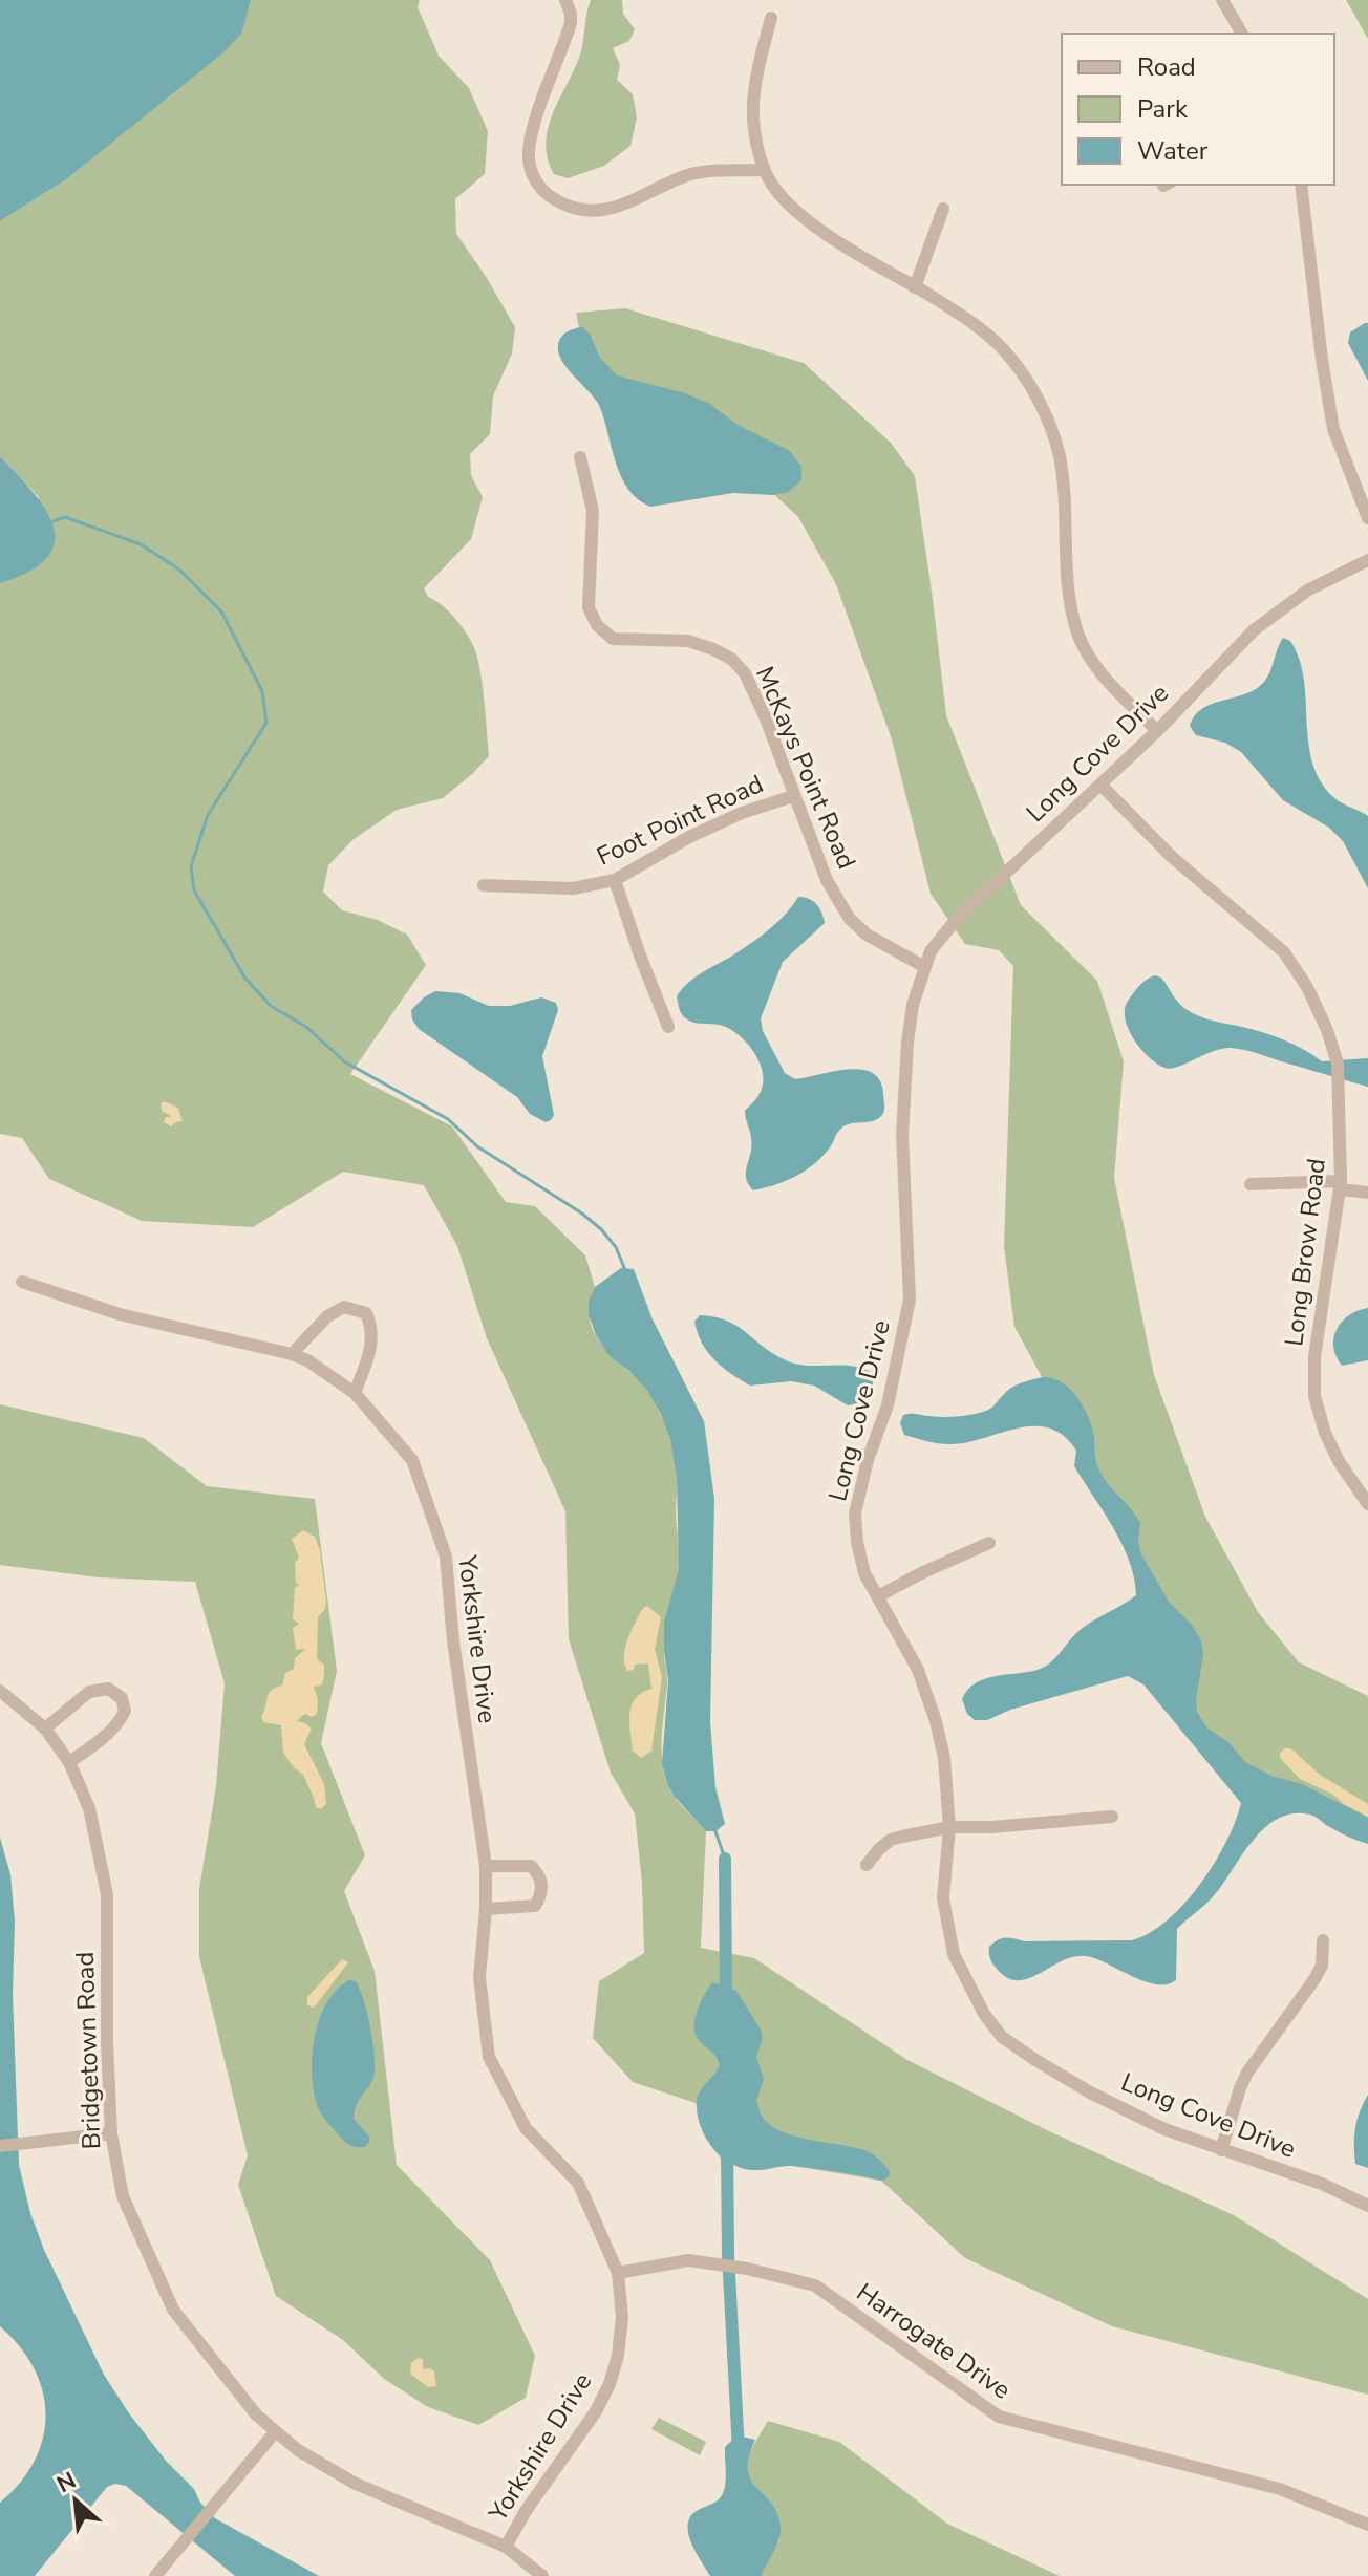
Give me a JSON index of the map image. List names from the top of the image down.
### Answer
{
  "streets": {
    "street": [
      "Long Cove Drive",
      "McKays Point Road",
      "Foot Point Road",
      "Long Brow Road",
      "Yorkshire Drive",
      "Bridgetown Road",
      "Harrogate Drive"
    ]
  },
  "crossings": [
    ["Long Cove Drive", "McKays Point Road"],
    ["Long Cove Drive", "Long Brow Road"],
    ["McKays Point Road", "Foot Point Road"],
    ["Yorkshire Drive", "Bridgetown Road"],
    ["Yorkshire Drive", "Harrogate Drive"]
  ],
  "legend": ["Road", "Park", "Water"],
  "north": "top left"
}
